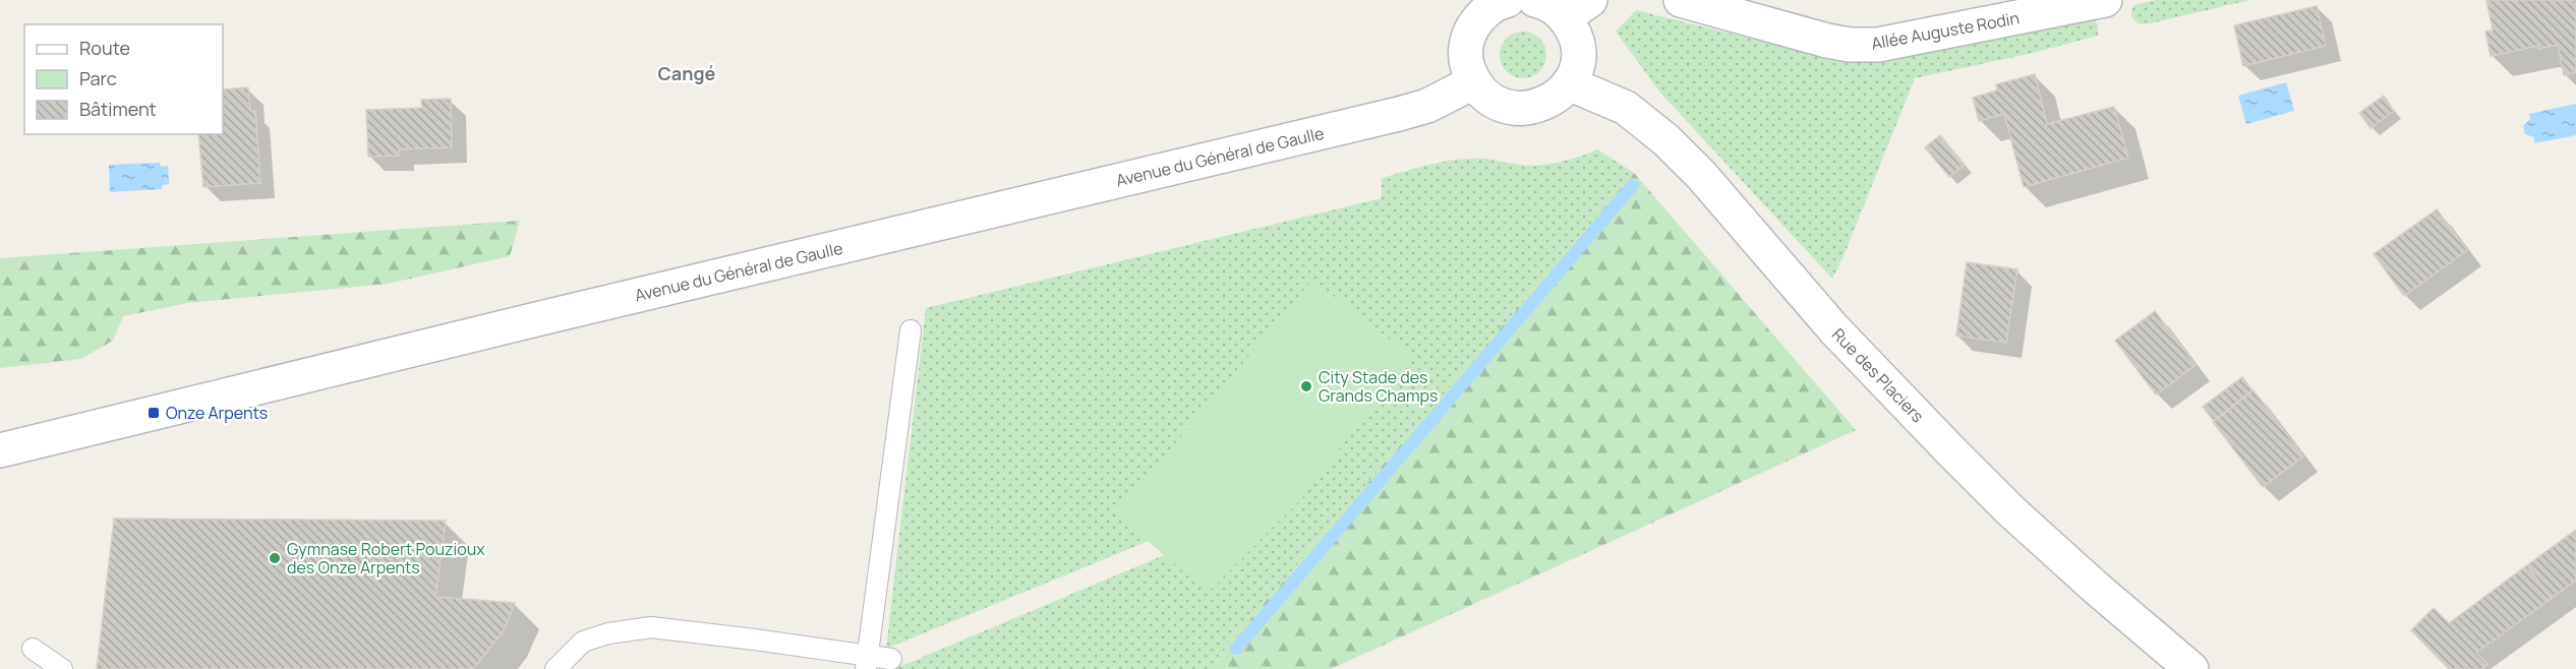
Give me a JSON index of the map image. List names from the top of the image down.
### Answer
{
  "streets": {
    "street": ["Allée Auguste Rodin", "Avenue du Général de Gaulle", "Rue des Placiers"]
  },
  "districts": ["Cangé"],
  "places": {
    "other": ["City Stade des Grands Champs", "Gymnase Robert Pouzioux des Onze Arpents"],
    "transit": ["Onze Arpents"]
  },
  "legend": ["Route", "Parc", "Bâtiment"]
}
